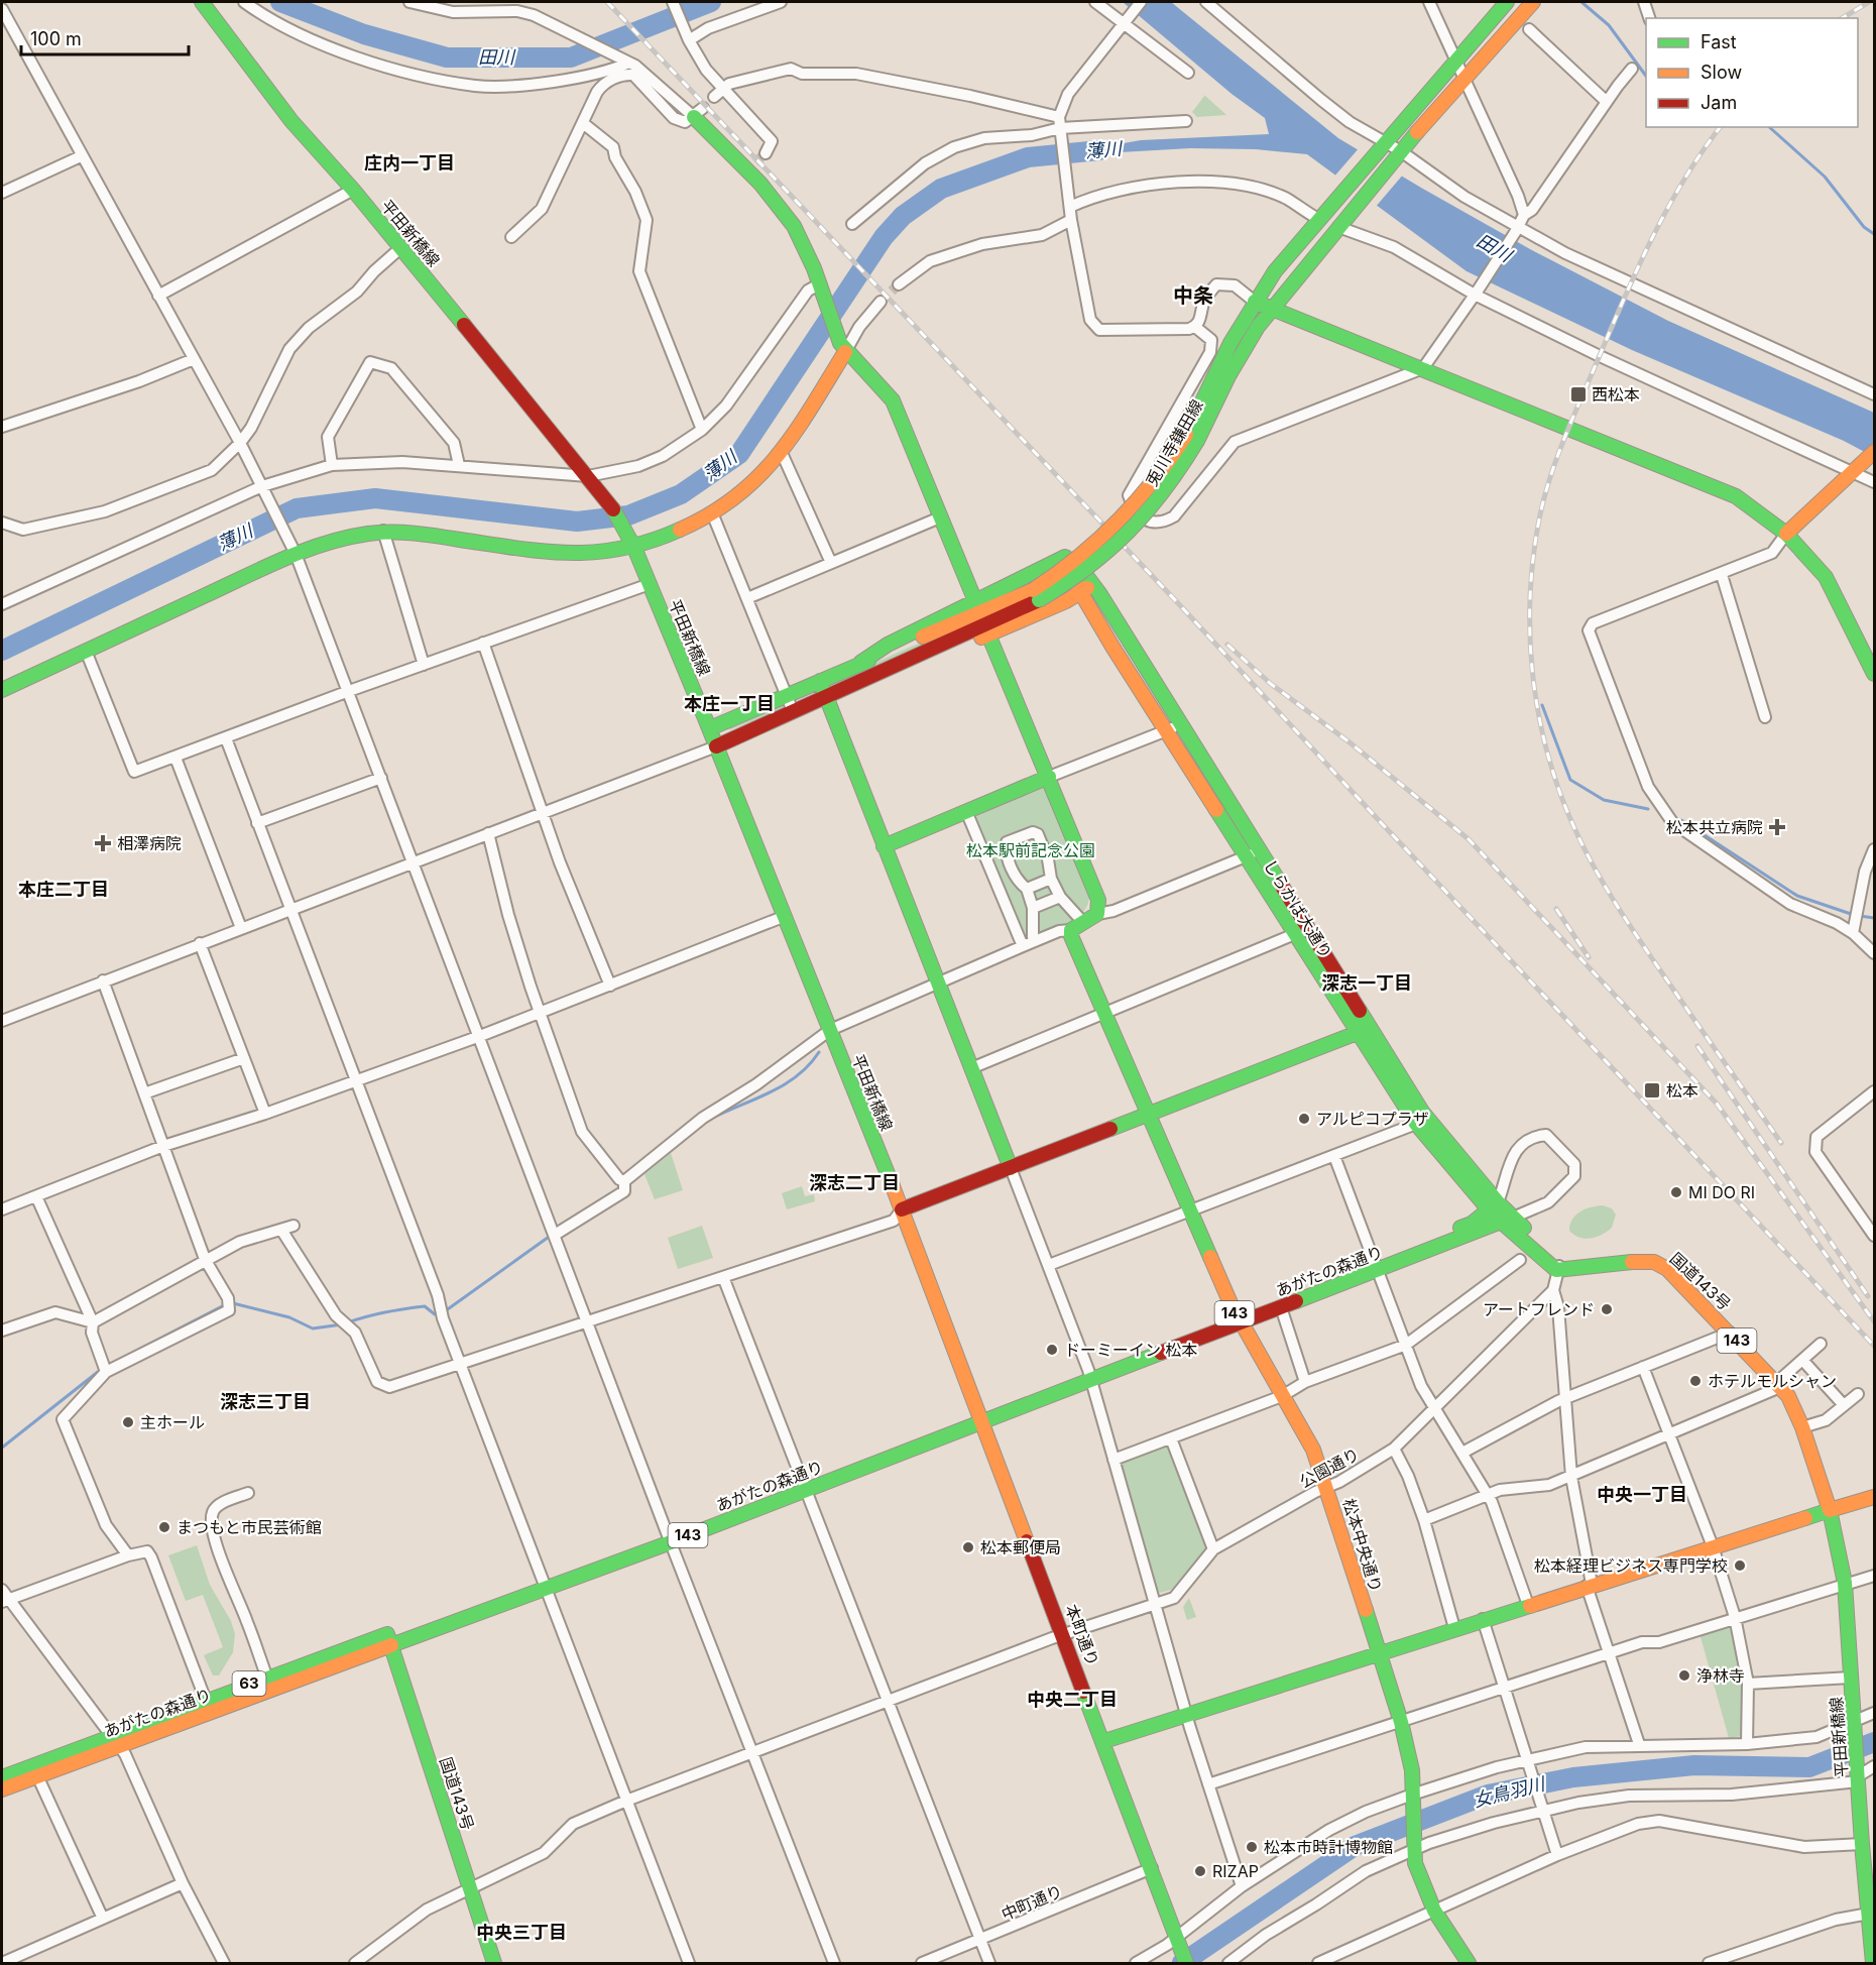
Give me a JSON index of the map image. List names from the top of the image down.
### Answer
{
  "streets": {
    "main road": [
      "平田新橋線",
      "兎川寺鎌田線",
      "しらかば大通り",
      "あがたの森通り",
      "国道143号",
      "143",
      "松本中央通り",
      "本町通り",
      "63"
    ],
    "street": ["公園通り", "中町通り"]
  },
  "crossings": [
    ["平田新橋線", "兎川寺鎌田線"],
    ["平田新橋線", "あがたの森通り"],
    ["平田新橋線", "国道143号"],
    ["平田新橋線", "本町通り"],
    ["しらかば大通り", "あがたの森通り"],
    ["あがたの森通り", "国道143号"],
    ["あがたの森通り", "松本中央通り"],
    ["あがたの森通り", "本町通り"],
    ["国道143号", "公園通り"],
    ["公園通り", "松本中央通り"],
    ["公園通り", "本町通り"],
    ["本町通り", "中町通り"]
  ],
  "districts": [
    "庄内一丁目",
    "中条",
    "本庄一丁目",
    "本庄二丁目",
    "深志一丁目",
    "深志二丁目",
    "深志三丁目",
    "中央一丁目",
    "中央二丁目",
    "中央三丁目"
  ],
  "water": ["田川", "薄川", "女鳥羽川"],
  "parks": ["松本駅前記念公園"],
  "places": {
    "transit": ["西松本", "松本"],
    "health": ["松本共立病院", "相澤病院"],
    "other": [
      "アルピコプラザ",
      "MI DO RI",
      "アートフレンド",
      "ドーミーイン 松本",
      "ホテルモルシャン",
      "主ホール",
      "まつもと市民芸術館",
      "松本郵便局",
      "松本経理ビジネス専門学校",
      "浄林寺",
      "松本市時計博物館",
      "RIZAP"
    ]
  },
  "legend": ["Fast", "Slow", "Jam"],
  "scale_bar": "100 m"
}
